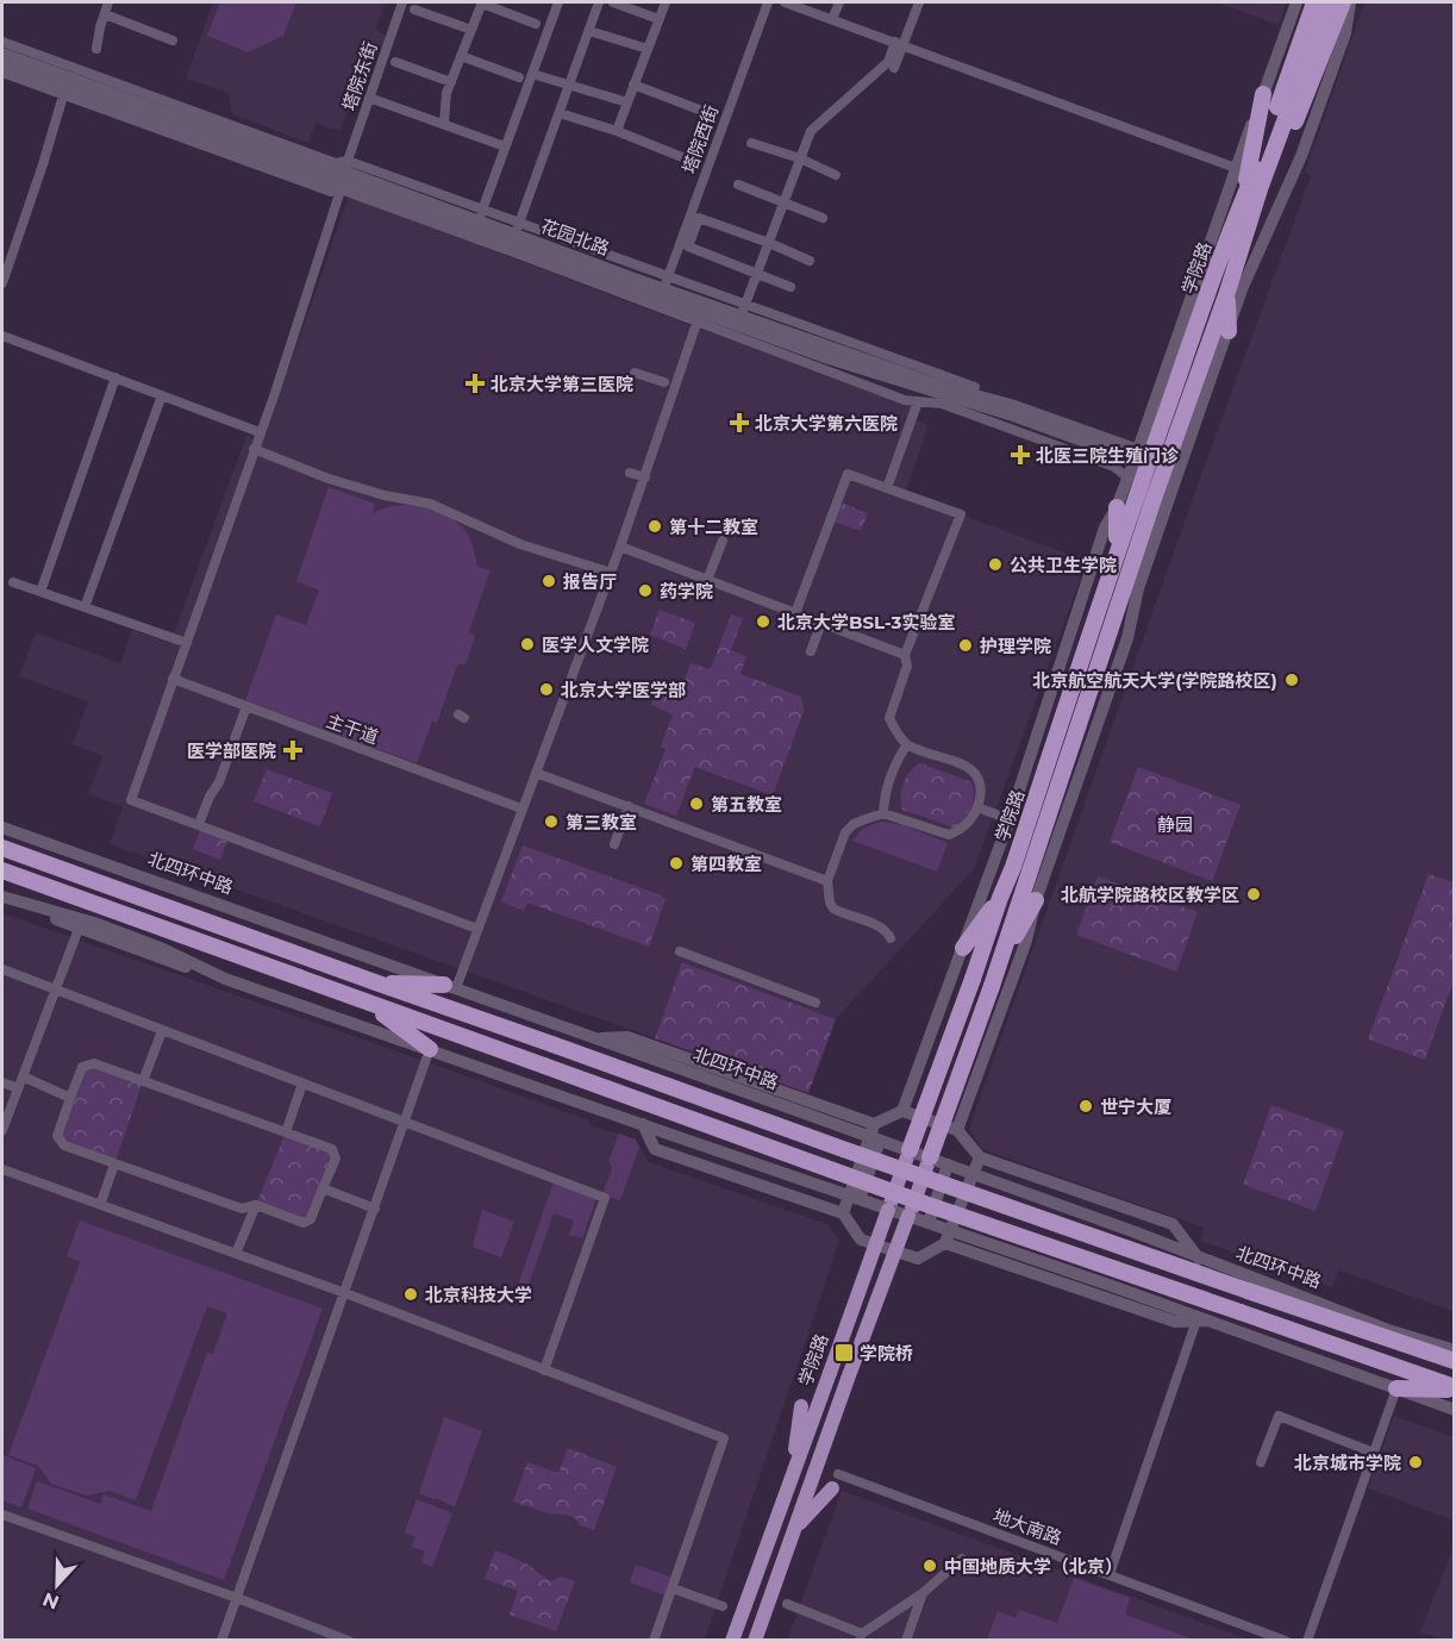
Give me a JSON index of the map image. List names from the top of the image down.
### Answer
{
  "streets": {
    "highway": ["学院路", "北四环中路"],
    "street": [
      "塔院东街",
      "塔院西街",
      "花园北路",
      "主干道",
      "地大南路"
    ]
  },
  "crossings": [
    ["塔院东街", "花园北路"],
    ["塔院东街", "主干道"],
    ["塔院西街", "花园北路"],
    ["花园北路", "学院路"],
    ["学院路", "北四环中路"]
  ],
  "parks": ["静园"],
  "places": {
    "health": [
      "北京大学第三医院",
      "北京大学第六医院",
      "北医三院生殖门诊",
      "医学部医院"
    ],
    "other": [
      "第十二教室",
      "公共卫生学院",
      "报告厅",
      "药学院",
      "北京大学BSL-3实验室",
      "医学人文学院",
      "护理学院",
      "北京航空航天大学(学院路校区)",
      "北京大学医学部",
      "第五教室",
      "第三教室",
      "第四教室",
      "北航学院路校区教学区",
      "世宁大厦",
      "北京科技大学",
      "北京城市学院",
      "中国地质大学（北京）"
    ],
    "transit": ["学院桥"]
  },
  "north": "bottom"
}
